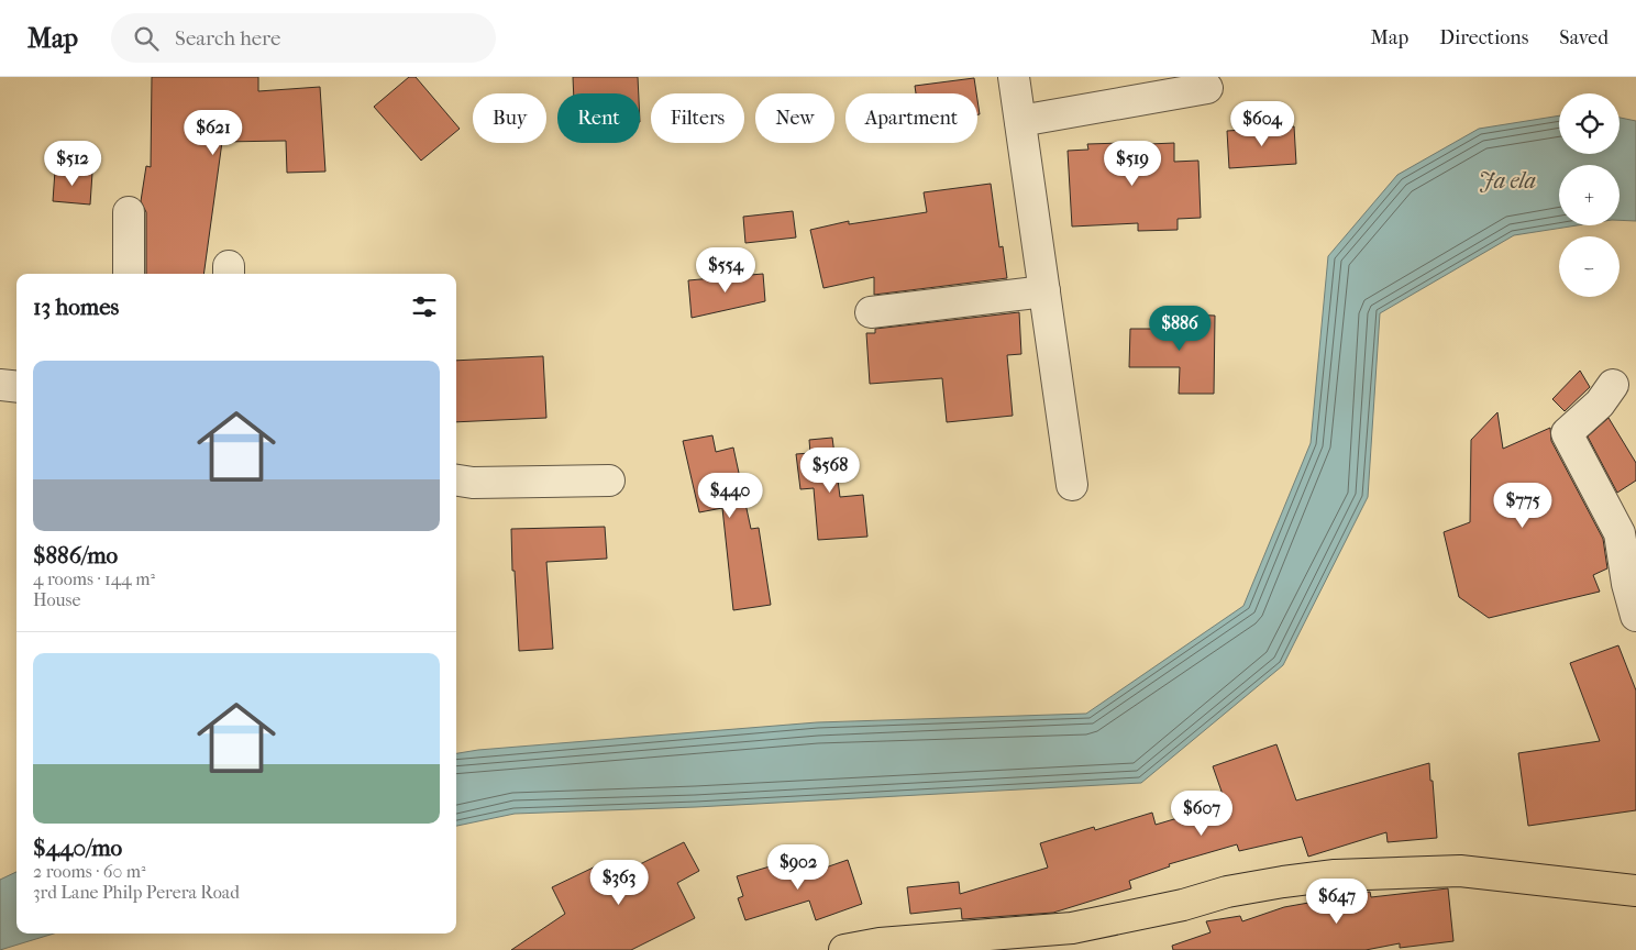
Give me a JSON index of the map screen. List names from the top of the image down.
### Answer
{
  "water": ["Ja ela"],
  "page": {
    "header": "Map",
    "search": "Search here",
    "nav": ["Map", "Directions", "Saved"],
    "map_buttons": ["+", "−"],
    "chip": [
      "Buy",
      "Rent",
      "Filters",
      "New",
      "Apartment"
    ],
    "price": [
      "$604",
      "$621",
      "$512",
      "$519",
      "$554",
      "$886",
      "$568",
      "$440",
      "$775",
      "$607",
      "$902",
      "$363",
      "$647"
    ],
    "heading": "13 homes",
    "list": [
      {
        "name": "$886/mo",
        "note": "4 rooms · 144 m² · House"
      },
      {
        "name": "$440/mo",
        "note": "2 rooms · 60 m² · 3rd Lane Philp Perera Road"
      }
    ]
  }
}
